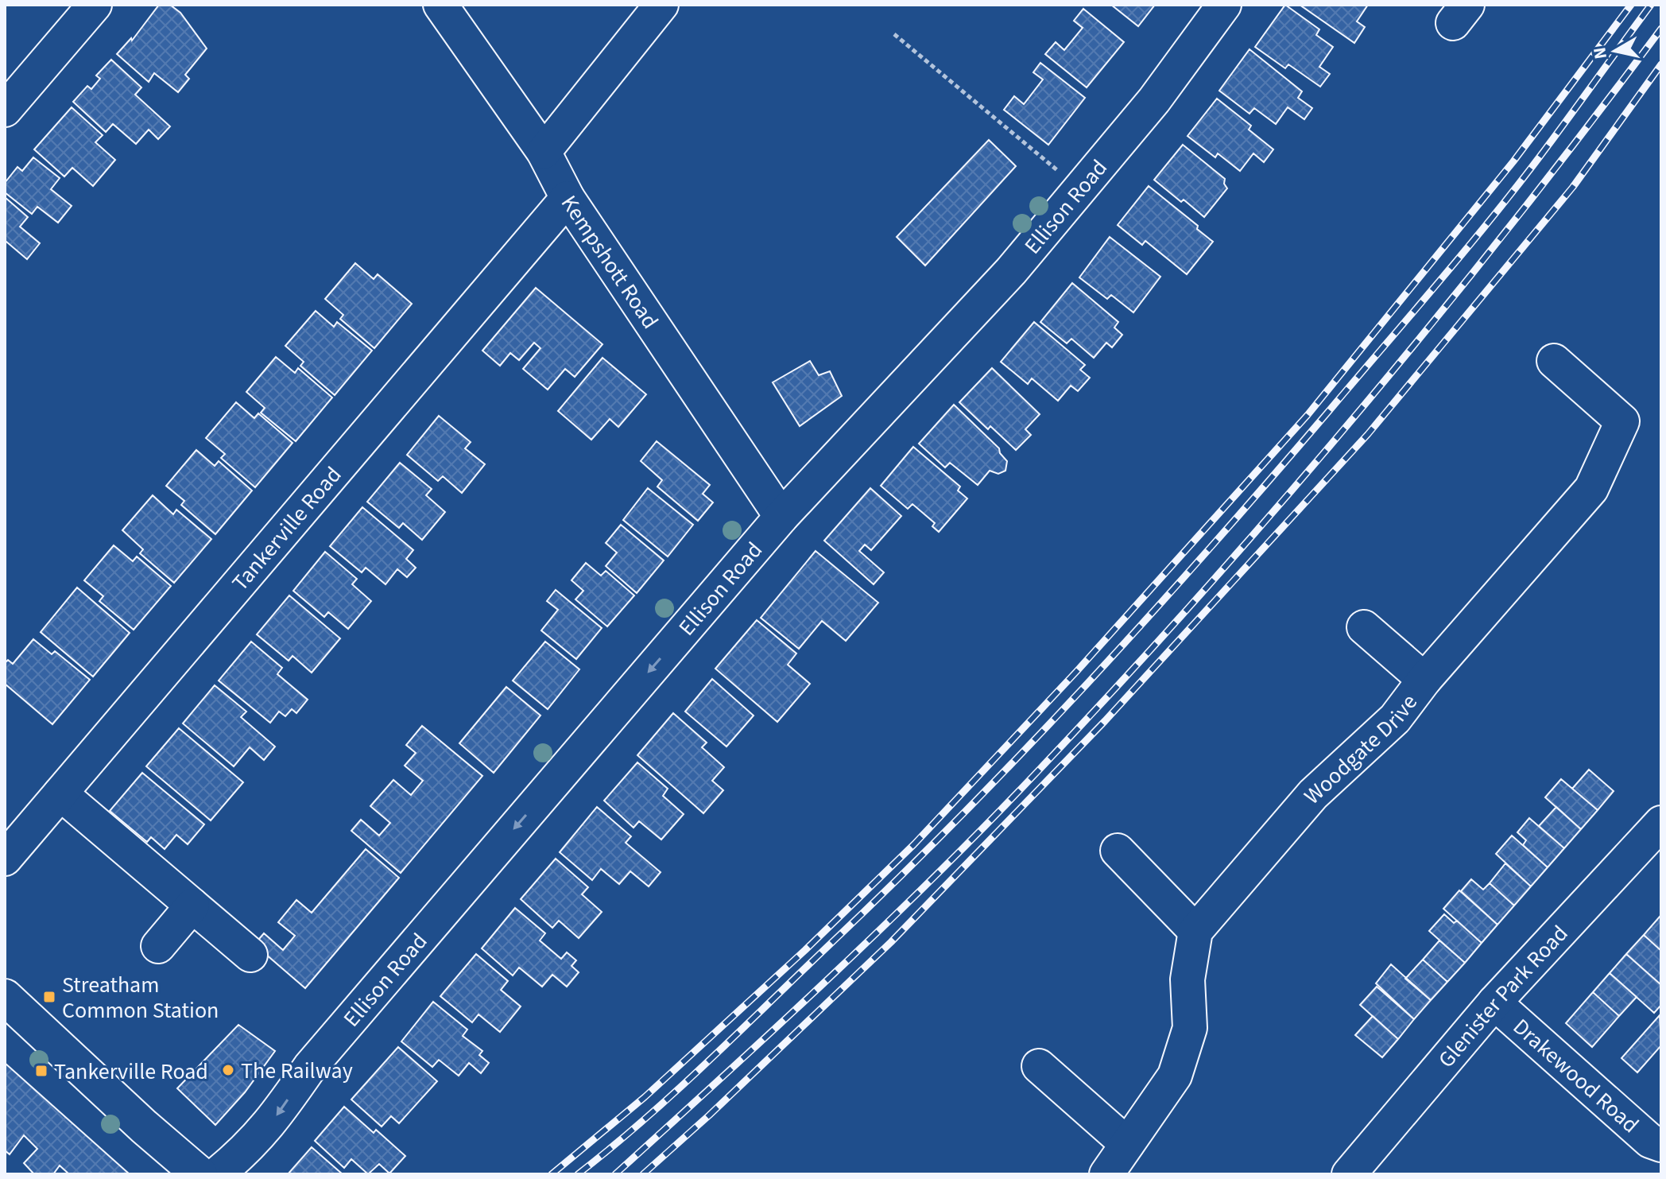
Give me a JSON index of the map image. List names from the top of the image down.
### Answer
{
  "streets": {
    "street": [
      "Ellison Road",
      "Kempshott Road",
      "Tankerville Road",
      "Woodgate Drive",
      "Glenister Park Road",
      "Drakewood Road"
    ]
  },
  "crossings": [
    ["Ellison Road", "Kempshott Road"],
    ["Kempshott Road", "Tankerville Road"],
    ["Glenister Park Road", "Drakewood Road"]
  ],
  "one_way": ["Ellison Road"],
  "places": {
    "transit": ["Streatham Common Station", "Tankerville Road"],
    "other": ["The Railway"]
  },
  "north": "left"
}
